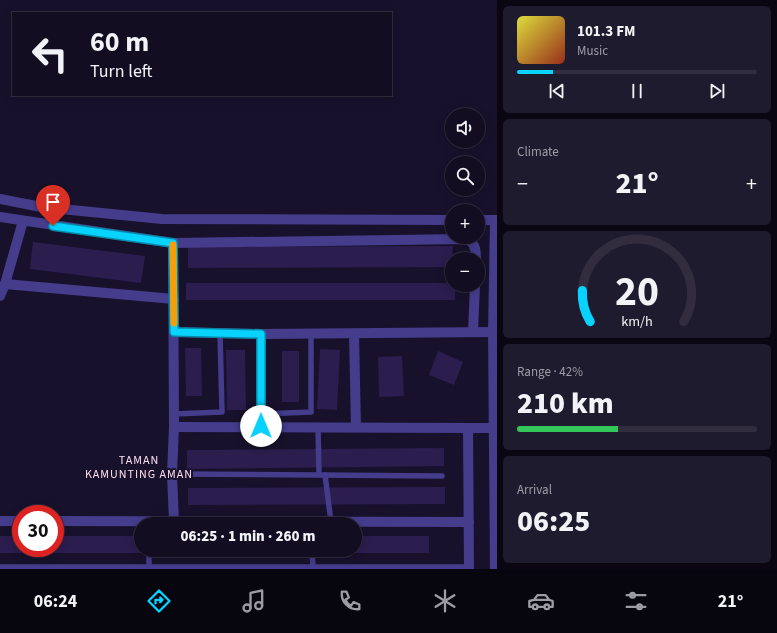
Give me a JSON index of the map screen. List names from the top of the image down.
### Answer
{
  "districts": ["TAMAN KAMUNTING AMAN"],
  "page": {
    "turn": ["60 m", "Turn left"],
    "song": ["101.3 FM", "Music"],
    "map_buttons": ["+", "−"],
    "tile": [
      "Climate",
      ["Range · 42%", "210 km"],
      ["Arrival", "06:25"]
    ],
    "heat": ["−", "21°", "+"],
    "limit": "30",
    "trip": "06:25 · 1 min · 260 m",
    "tabs": ["06:24", "21°"],
    "gauge": ["20", "km/h"]
  }
}
